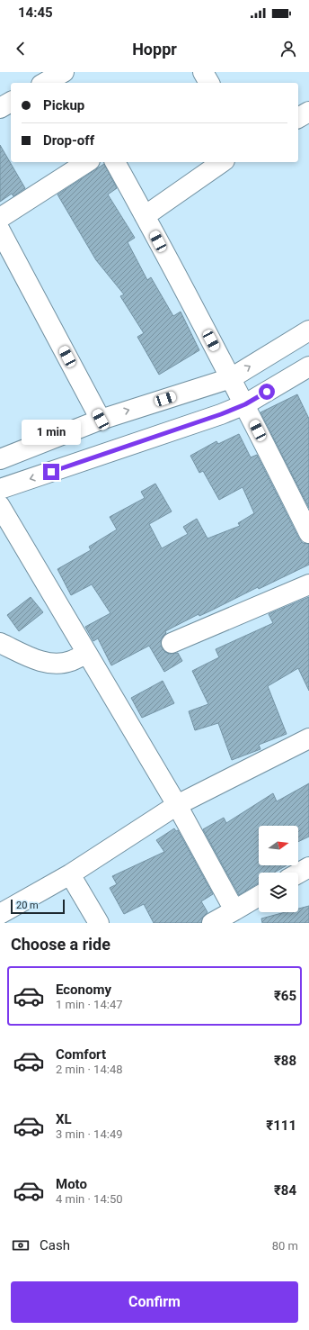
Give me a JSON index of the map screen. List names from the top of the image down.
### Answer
{
  "scale_bar": "20 m",
  "north": "right",
  "page": {
    "status": "14:45",
    "header": "Hoppr",
    "banner": ["Pickup", "Drop-off"],
    "bubble": "1 min",
    "scale": "20 m",
    "heading": "Choose a ride",
    "list": [
      {
        "name": "Economy",
        "note": "1 min · 14:47",
        "value": "₹65"
      },
      {
        "name": "Comfort",
        "note": "2 min · 14:48",
        "value": "₹88"
      },
      {
        "name": "XL",
        "note": "3 min · 14:49",
        "value": "₹111"
      },
      {
        "name": "Moto",
        "note": "4 min · 14:50",
        "value": "₹84"
      }
    ],
    "pay": ["Cash", "80 m"],
    "buttons": "Confirm"
  }
}
